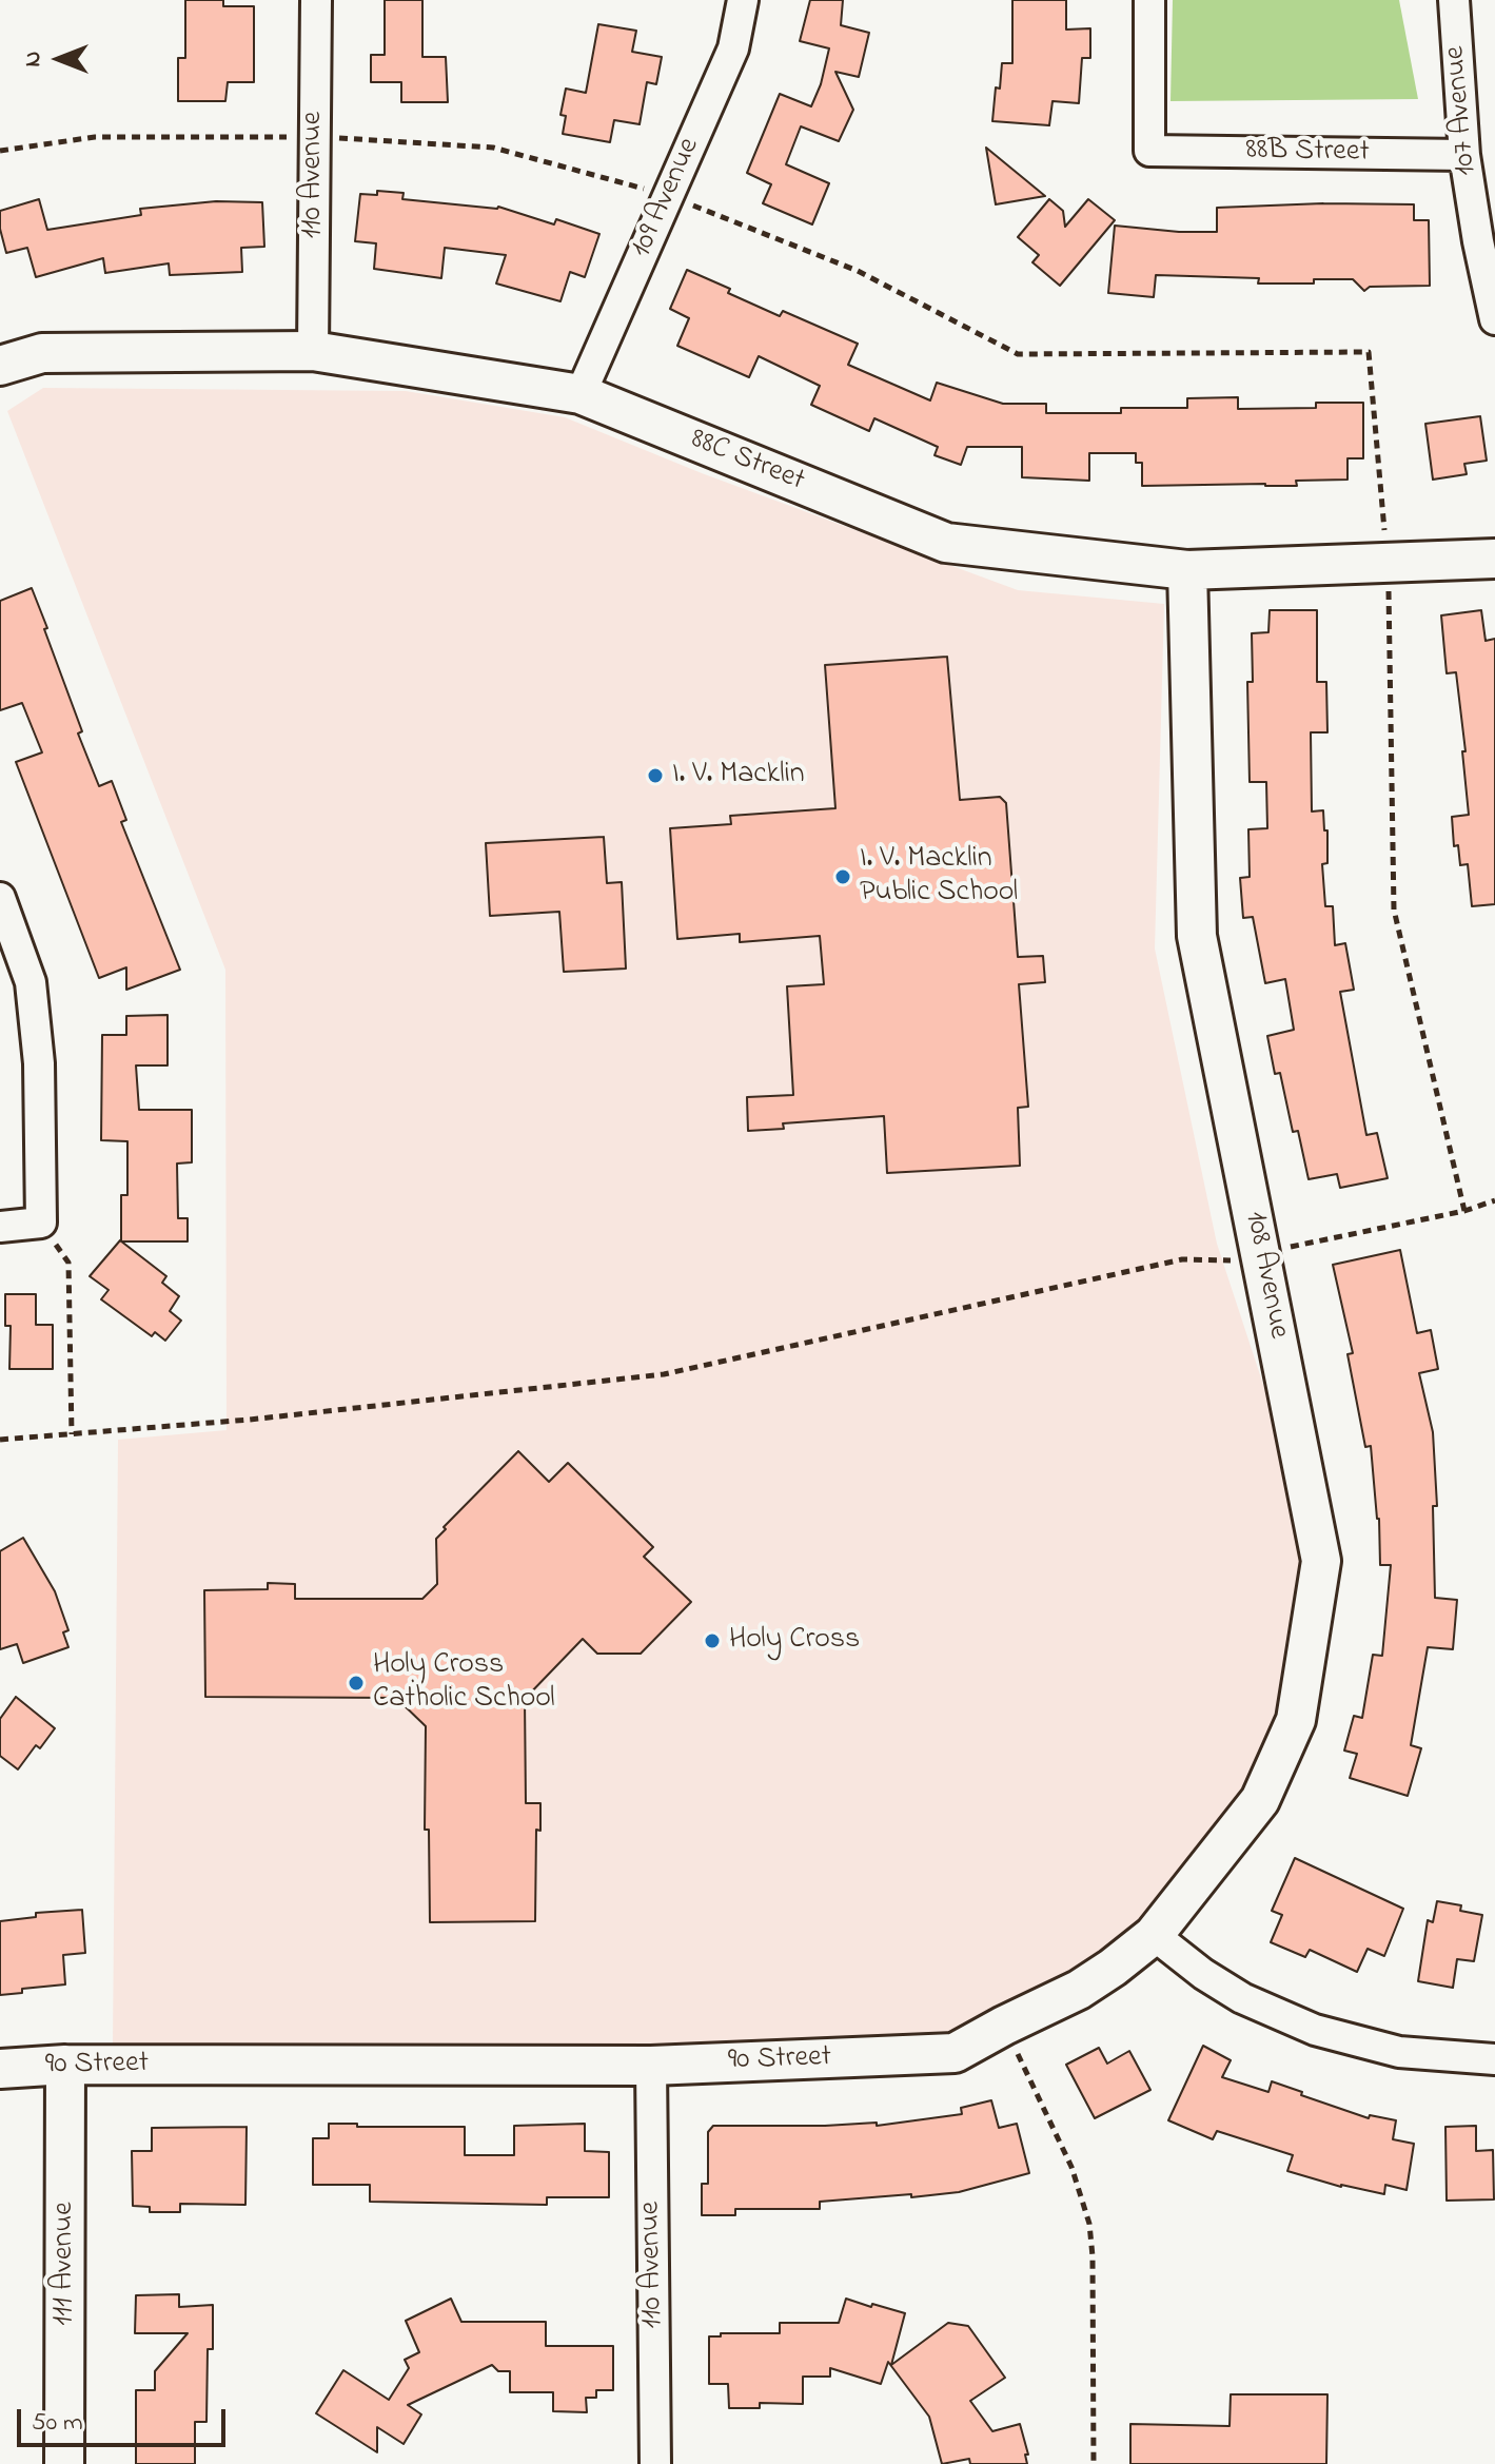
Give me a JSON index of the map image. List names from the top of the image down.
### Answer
{
  "streets": {
    "street": [
      "107 Avenue",
      "88B Street",
      "110 Avenue",
      "109 Avenue",
      "88C Street",
      "108 Avenue",
      "90 Street",
      "111 Avenue"
    ]
  },
  "crossings": [
    ["107 Avenue", "88B Street"],
    ["110 Avenue", "88C Street"],
    ["110 Avenue", "90 Street"],
    ["109 Avenue", "88C Street"],
    ["88C Street", "108 Avenue"],
    ["108 Avenue", "90 Street"],
    ["90 Street", "111 Avenue"]
  ],
  "places": [
    "I. V. Macklin",
    "I. V. Macklin Public School",
    "Holy Cross",
    "Holy Cross Catholic School"
  ],
  "scale_bar": "50 m",
  "north": "left"
}
